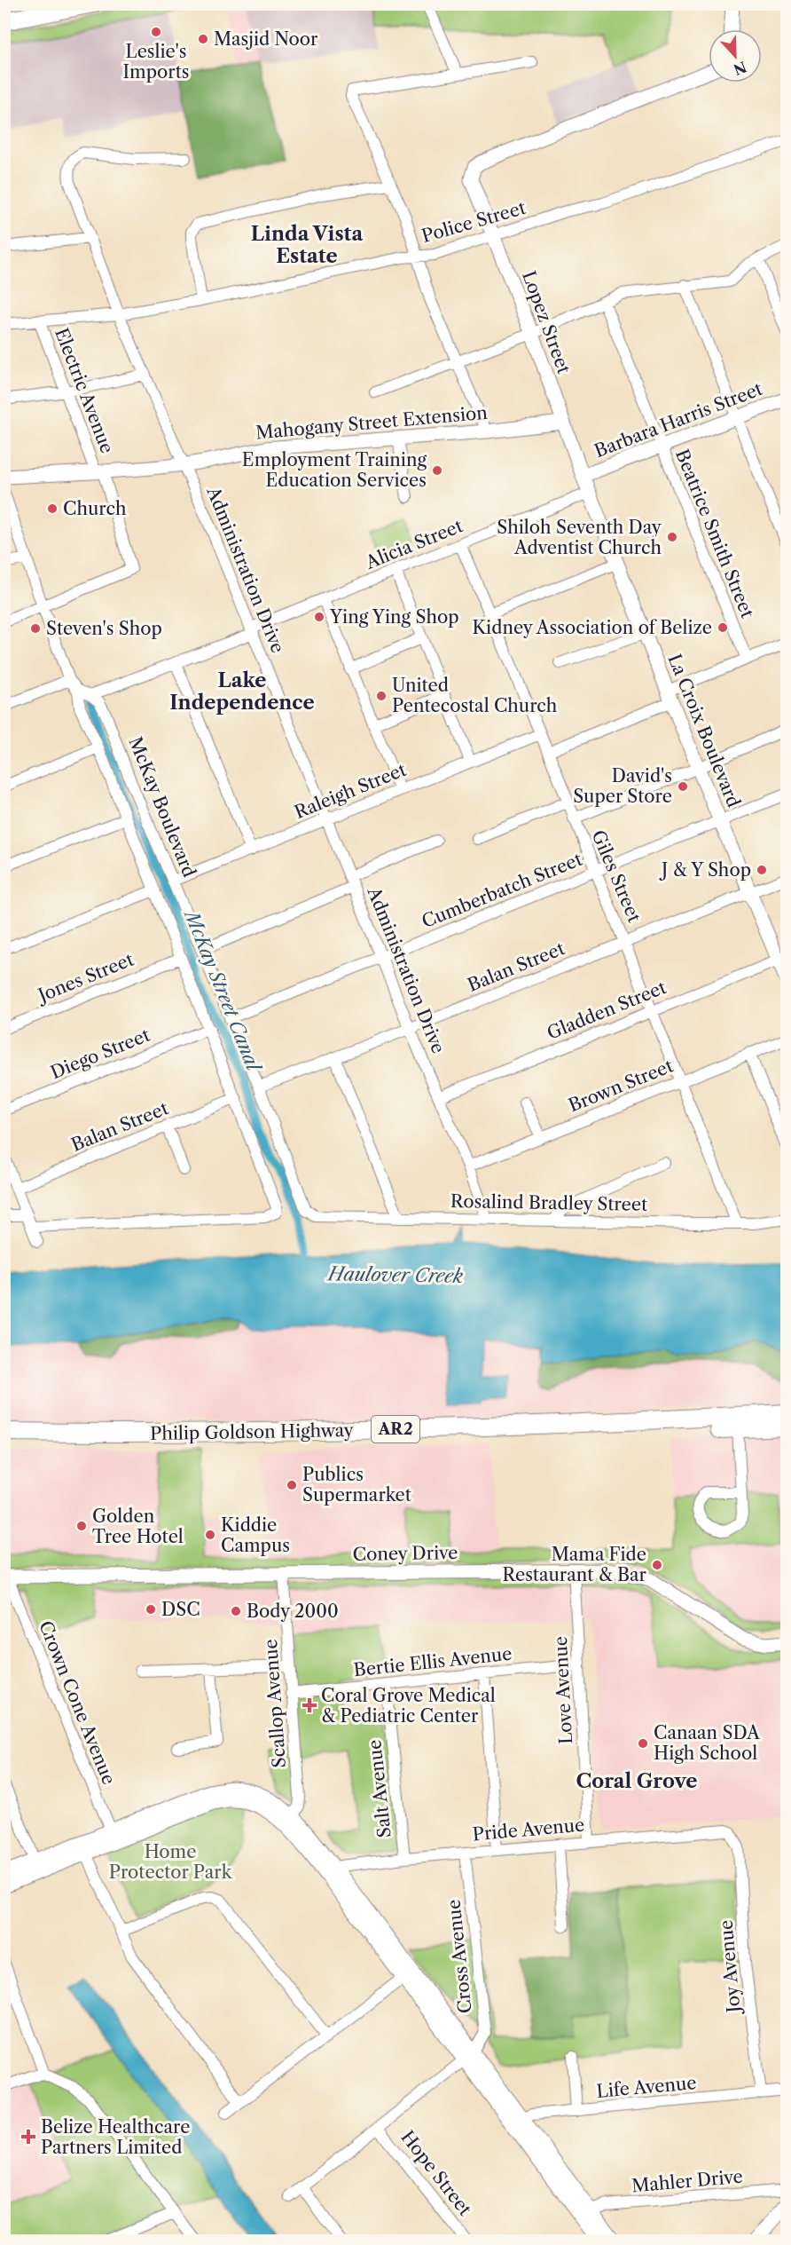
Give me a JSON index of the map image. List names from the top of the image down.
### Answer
{
  "streets": {
    "main road": ["AR2", "Philip Goldson Highway"],
    "street": [
      "Police Street",
      "Lopez Street",
      "Electric Avenue",
      "Barbara Harris Street",
      "Mahogany Street Extension",
      "Beatrice Smith Street",
      "Alicia Street",
      "Administration Drive",
      "La Croix Boulevard",
      "Raleigh Street",
      "McKay Boulevard",
      "Giles Street",
      "Cumberbatch Street",
      "Balan Street",
      "Jones Street",
      "Gladden Street",
      "Diego Street",
      "Brown Street",
      "Rosalind Bradley Street",
      "Coney Drive",
      "Bertie Ellis Avenue",
      "Love Avenue",
      "Crown Cone Avenue",
      "Scallop Avenue",
      "Salt Avenue",
      "Pride Avenue",
      "Cross Avenue",
      "Joy Avenue",
      "Life Avenue",
      "Hope Street",
      "Mahler Drive"
    ]
  },
  "crossings": [
    ["Police Street", "Lopez Street"],
    ["Police Street", "Electric Avenue"],
    ["Police Street", "Administration Drive"],
    ["Lopez Street", "Barbara Harris Street"],
    ["Lopez Street", "Mahogany Street Extension"],
    ["Lopez Street", "Alicia Street"],
    ["Lopez Street", "La Croix Boulevard"],
    ["Electric Avenue", "Mahogany Street Extension"],
    ["Barbara Harris Street", "Beatrice Smith Street"],
    ["Mahogany Street Extension", "Administration Drive"],
    ["Alicia Street", "Administration Drive"],
    ["Alicia Street", "La Croix Boulevard"],
    ["Alicia Street", "McKay Boulevard"],
    ["Alicia Street", "Giles Street"],
    ["Administration Drive", "Raleigh Street"],
    ["Administration Drive", "Cumberbatch Street"],
    ["Administration Drive", "Balan Street"],
    ["Administration Drive", "Gladden Street"],
    ["Administration Drive", "Brown Street"],
    ["Administration Drive", "Rosalind Bradley Street"],
    ["La Croix Boulevard", "Cumberbatch Street"],
    ["La Croix Boulevard", "Balan Street"],
    ["La Croix Boulevard", "Gladden Street"],
    ["Raleigh Street", "McKay Boulevard"],
    ["Raleigh Street", "Giles Street"],
    ["McKay Boulevard", "Cumberbatch Street"],
    ["McKay Boulevard", "Balan Street"],
    ["McKay Boulevard", "Rosalind Bradley Street"],
    ["Giles Street", "Cumberbatch Street"],
    ["Giles Street", "Balan Street"],
    ["Giles Street", "Gladden Street"],
    ["Giles Street", "Brown Street"],
    ["Giles Street", "Rosalind Bradley Street"],
    ["Coney Drive", "Love Avenue"],
    ["Coney Drive", "Crown Cone Avenue"],
    ["Coney Drive", "Scallop Avenue"],
    ["Bertie Ellis Avenue", "Love Avenue"],
    ["Bertie Ellis Avenue", "Scallop Avenue"],
    ["Bertie Ellis Avenue", "Salt Avenue"],
    ["Love Avenue", "Pride Avenue"],
    ["Salt Avenue", "Pride Avenue"],
    ["Pride Avenue", "Cross Avenue"],
    ["Pride Avenue", "Joy Avenue"],
    ["Joy Avenue", "Life Avenue"]
  ],
  "districts": ["Linda Vista Estate", "Lake Independence", "Coral Grove"],
  "water": ["McKay Street Canal", "Haulover Creek"],
  "parks": ["Home Protector Park"],
  "places": {
    "other": [
      "Leslie's Imports",
      "Masjid Noor",
      "Employment Training Education Services",
      "Church",
      "Shiloh Seventh Day Adventist Church",
      "Ying Ying Shop",
      "Kidney Association of Belize",
      "Steven's Shop",
      "United Pentecostal Church",
      "David's Super Store",
      "J & Y Shop",
      "Publics Supermarket",
      "Golden Tree Hotel",
      "Kiddie Campus",
      "Mama Fide Restaurant & Bar",
      "DSC",
      "Body 2000",
      "Canaan SDA High School"
    ],
    "health": ["Coral Grove Medical & Pediatric Center", "Belize Healthcare Partners Limited"]
  },
  "north": "bottom"
}
